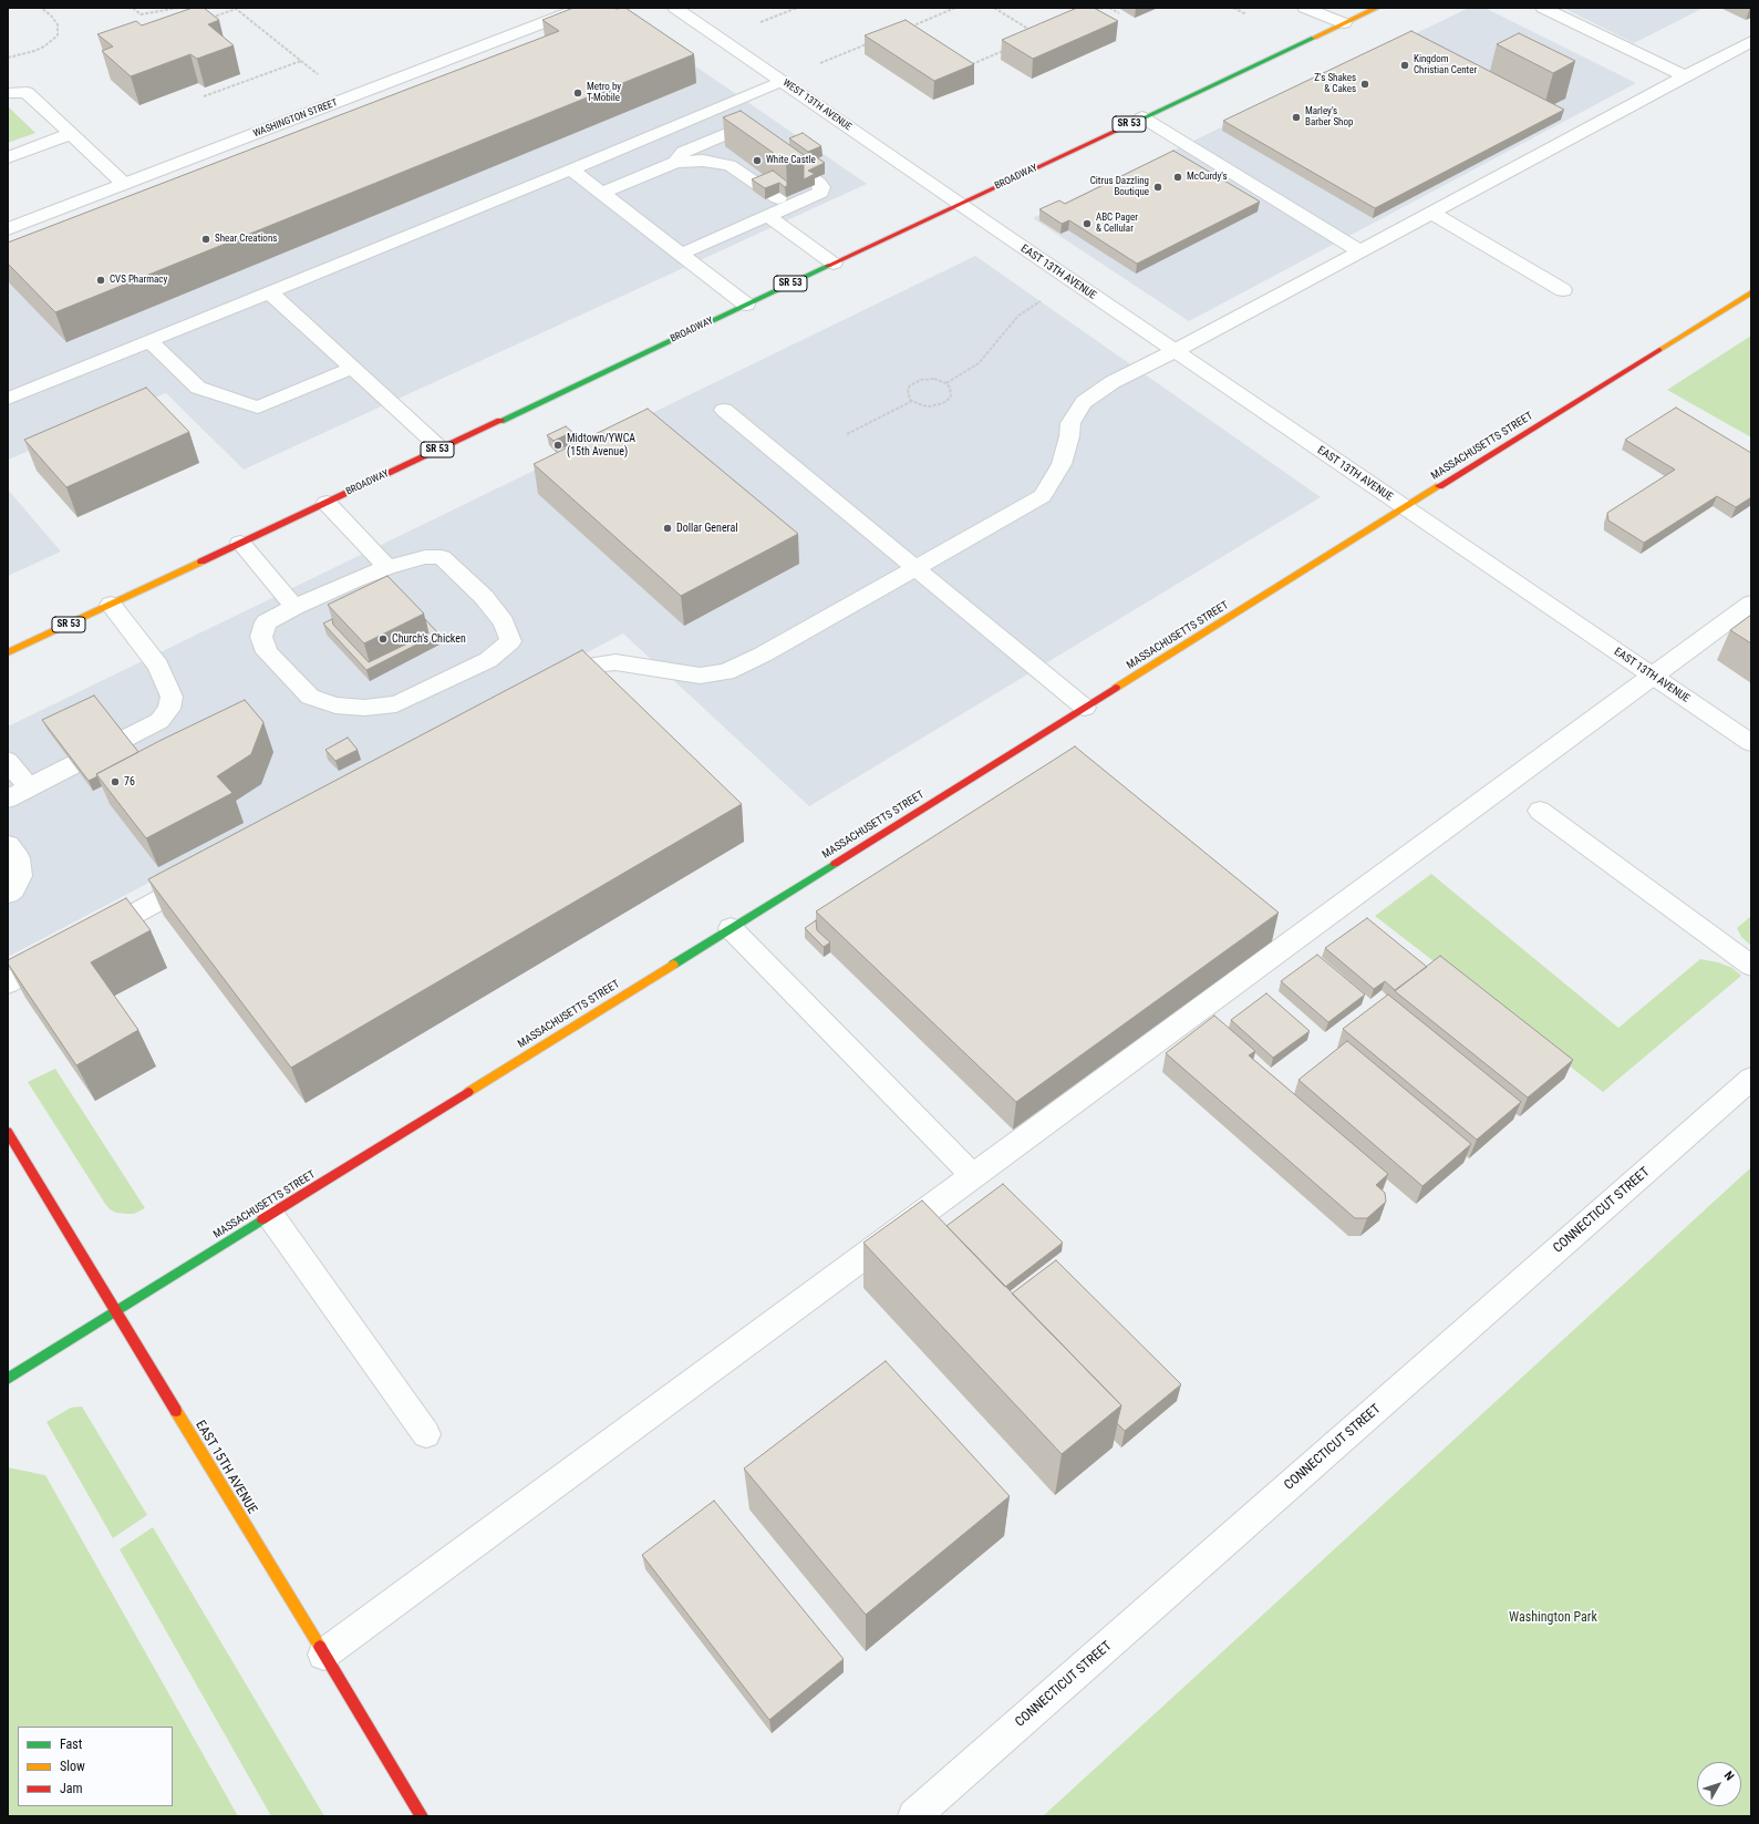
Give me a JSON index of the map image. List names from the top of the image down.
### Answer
{
  "streets": {
    "main road": [
      "SR 53",
      "BROADWAY",
      "MASSACHUSETTS STREET",
      "EAST 15TH AVENUE"
    ],
    "street": [
      "WEST 13TH AVENUE",
      "WASHINGTON STREET",
      "EAST 13TH AVENUE",
      "CONNECTICUT STREET"
    ]
  },
  "crossings": [
    ["WEST 13TH AVENUE", "BROADWAY"],
    ["WEST 13TH AVENUE", "EAST 13TH AVENUE"],
    ["BROADWAY", "EAST 13TH AVENUE"],
    ["EAST 13TH AVENUE", "MASSACHUSETTS STREET"],
    ["MASSACHUSETTS STREET", "EAST 15TH AVENUE"]
  ],
  "parks": ["Washington Park"],
  "places": [
    "Kingdom Christian Center",
    "Z's Shakes & Cakes",
    "Metro by T-Mobile",
    "Marley's Barber Shop",
    "White Castle",
    "McCurdy's",
    "Citrus Dazzling Boutique",
    "ABC Pager & Cellular",
    "Shear Creations",
    "CVS Pharmacy",
    "Midtown/YWCA (15th Avenue)",
    "Dollar General",
    "Church's Chicken",
    "76"
  ],
  "legend": ["Fast", "Slow", "Jam"],
  "north": "top right"
}
